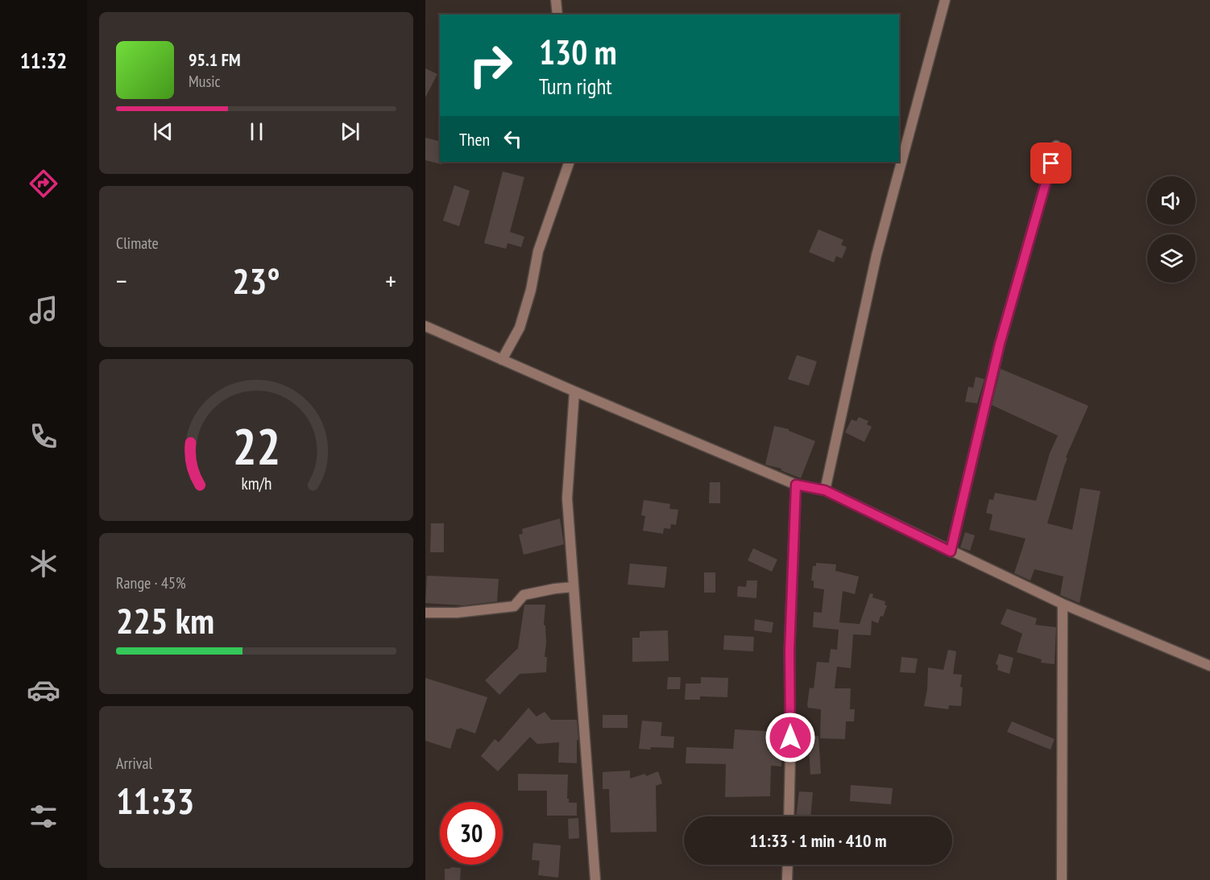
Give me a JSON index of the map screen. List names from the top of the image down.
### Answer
{
  "page": {
    "tabs": "11:32",
    "turn": ["130 m", "Turn right"],
    "song": ["95.1 FM", "Music"],
    "then": "Then",
    "tile": [
      "Climate",
      ["Range · 45%", "225 km"],
      ["Arrival", "11:33"]
    ],
    "heat": ["−", "23°", "+"],
    "limit": "30",
    "trip": "11:33 · 1 min · 410 m",
    "gauge": ["22", "km/h"]
  }
}
